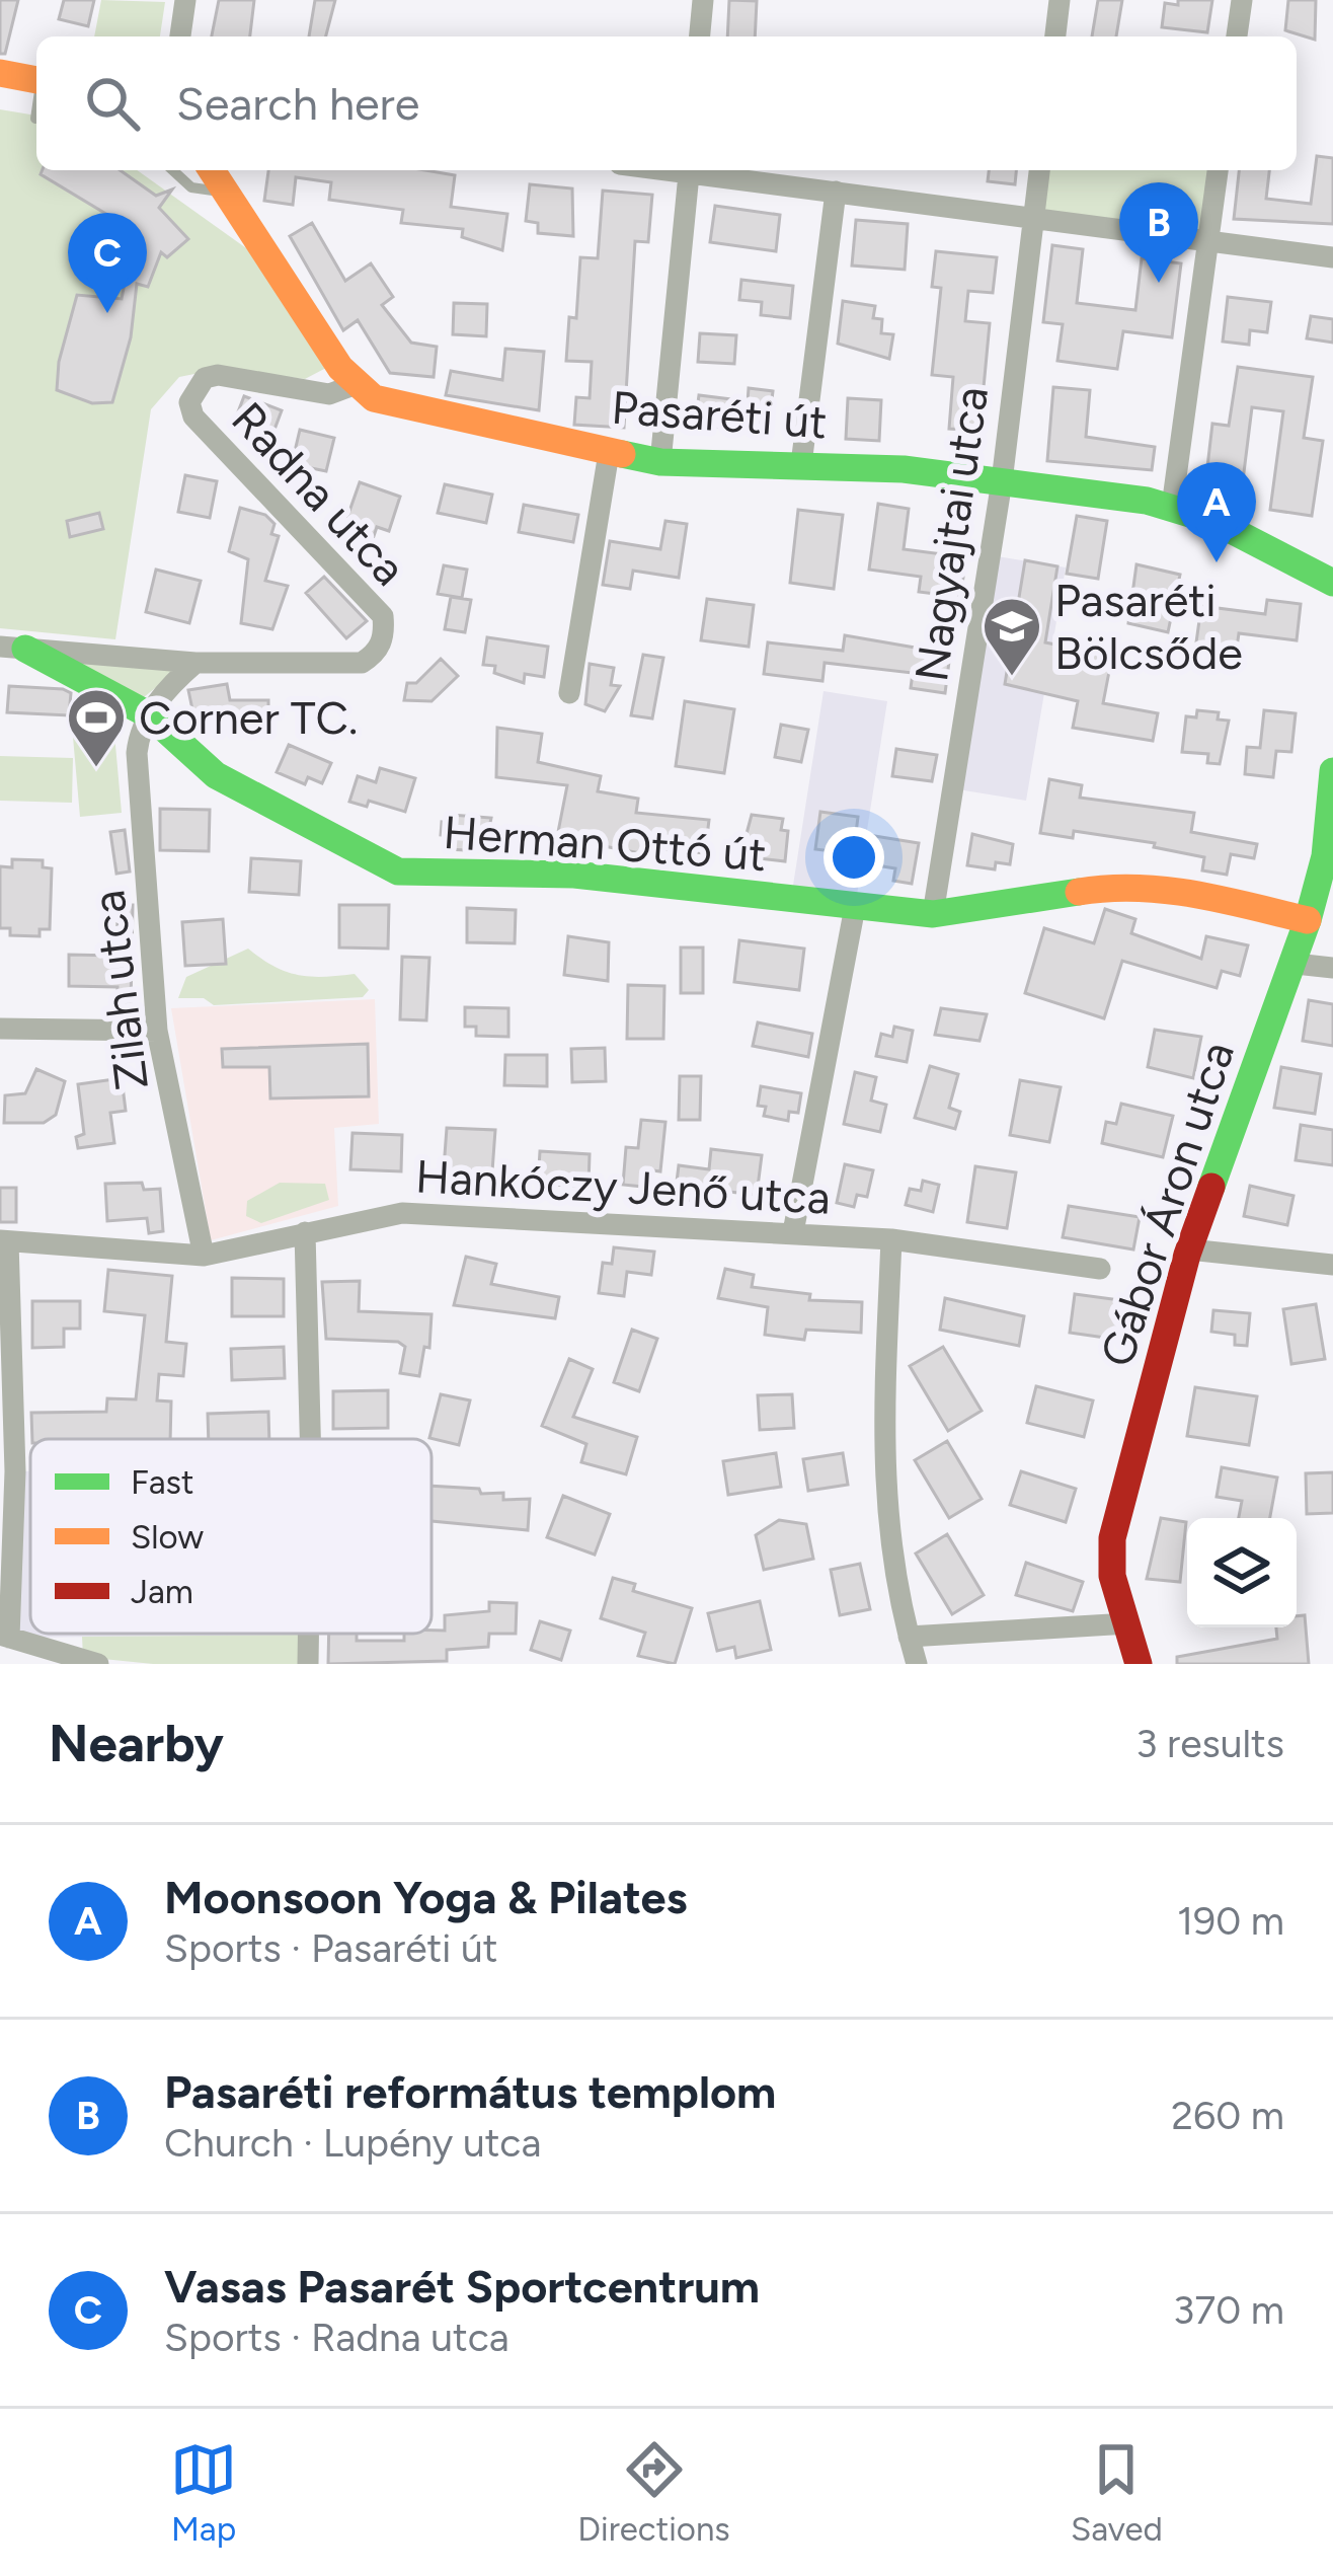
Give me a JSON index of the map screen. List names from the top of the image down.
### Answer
{
  "streets": {
    "street": [
      "Pasaréti út",
      "Radna utca",
      "Nagyajtai utca",
      "Herman Ottó út",
      "Zilah utca",
      "Hankóczy Jenő utca",
      "Gábor Áron utca"
    ]
  },
  "crossings": [
    ["Pasaréti út", "Radna utca"],
    ["Pasaréti út", "Nagyajtai utca"],
    ["Radna utca", "Herman Ottó út"],
    ["Nagyajtai utca", "Herman Ottó út"],
    ["Herman Ottó út", "Zilah utca"],
    ["Herman Ottó út", "Gábor Áron utca"],
    ["Zilah utca", "Hankóczy Jenő utca"]
  ],
  "places": {
    "school or university": ["Pasaréti Bölcsőde"],
    "sports": ["Corner TC."]
  },
  "legend": ["Fast", "Slow", "Jam"],
  "page": {
    "search": "Search here",
    "pins": ["B", "C", "A"],
    "heading": ["Nearby", "3 results"],
    "list": [
      {
        "mark": "A",
        "name": "Moonsoon Yoga & Pilates",
        "note": "Sports · Pasaréti út",
        "value": "190 m"
      },
      {
        "mark": "B",
        "name": "Pasaréti református templom",
        "note": "Church · Lupény utca",
        "value": "260 m"
      },
      {
        "mark": "C",
        "name": "Vasas Pasarét Sportcentrum",
        "note": "Sports · Radna utca",
        "value": "370 m"
      }
    ],
    "nav": ["Map", "Directions", "Saved"]
  }
}
